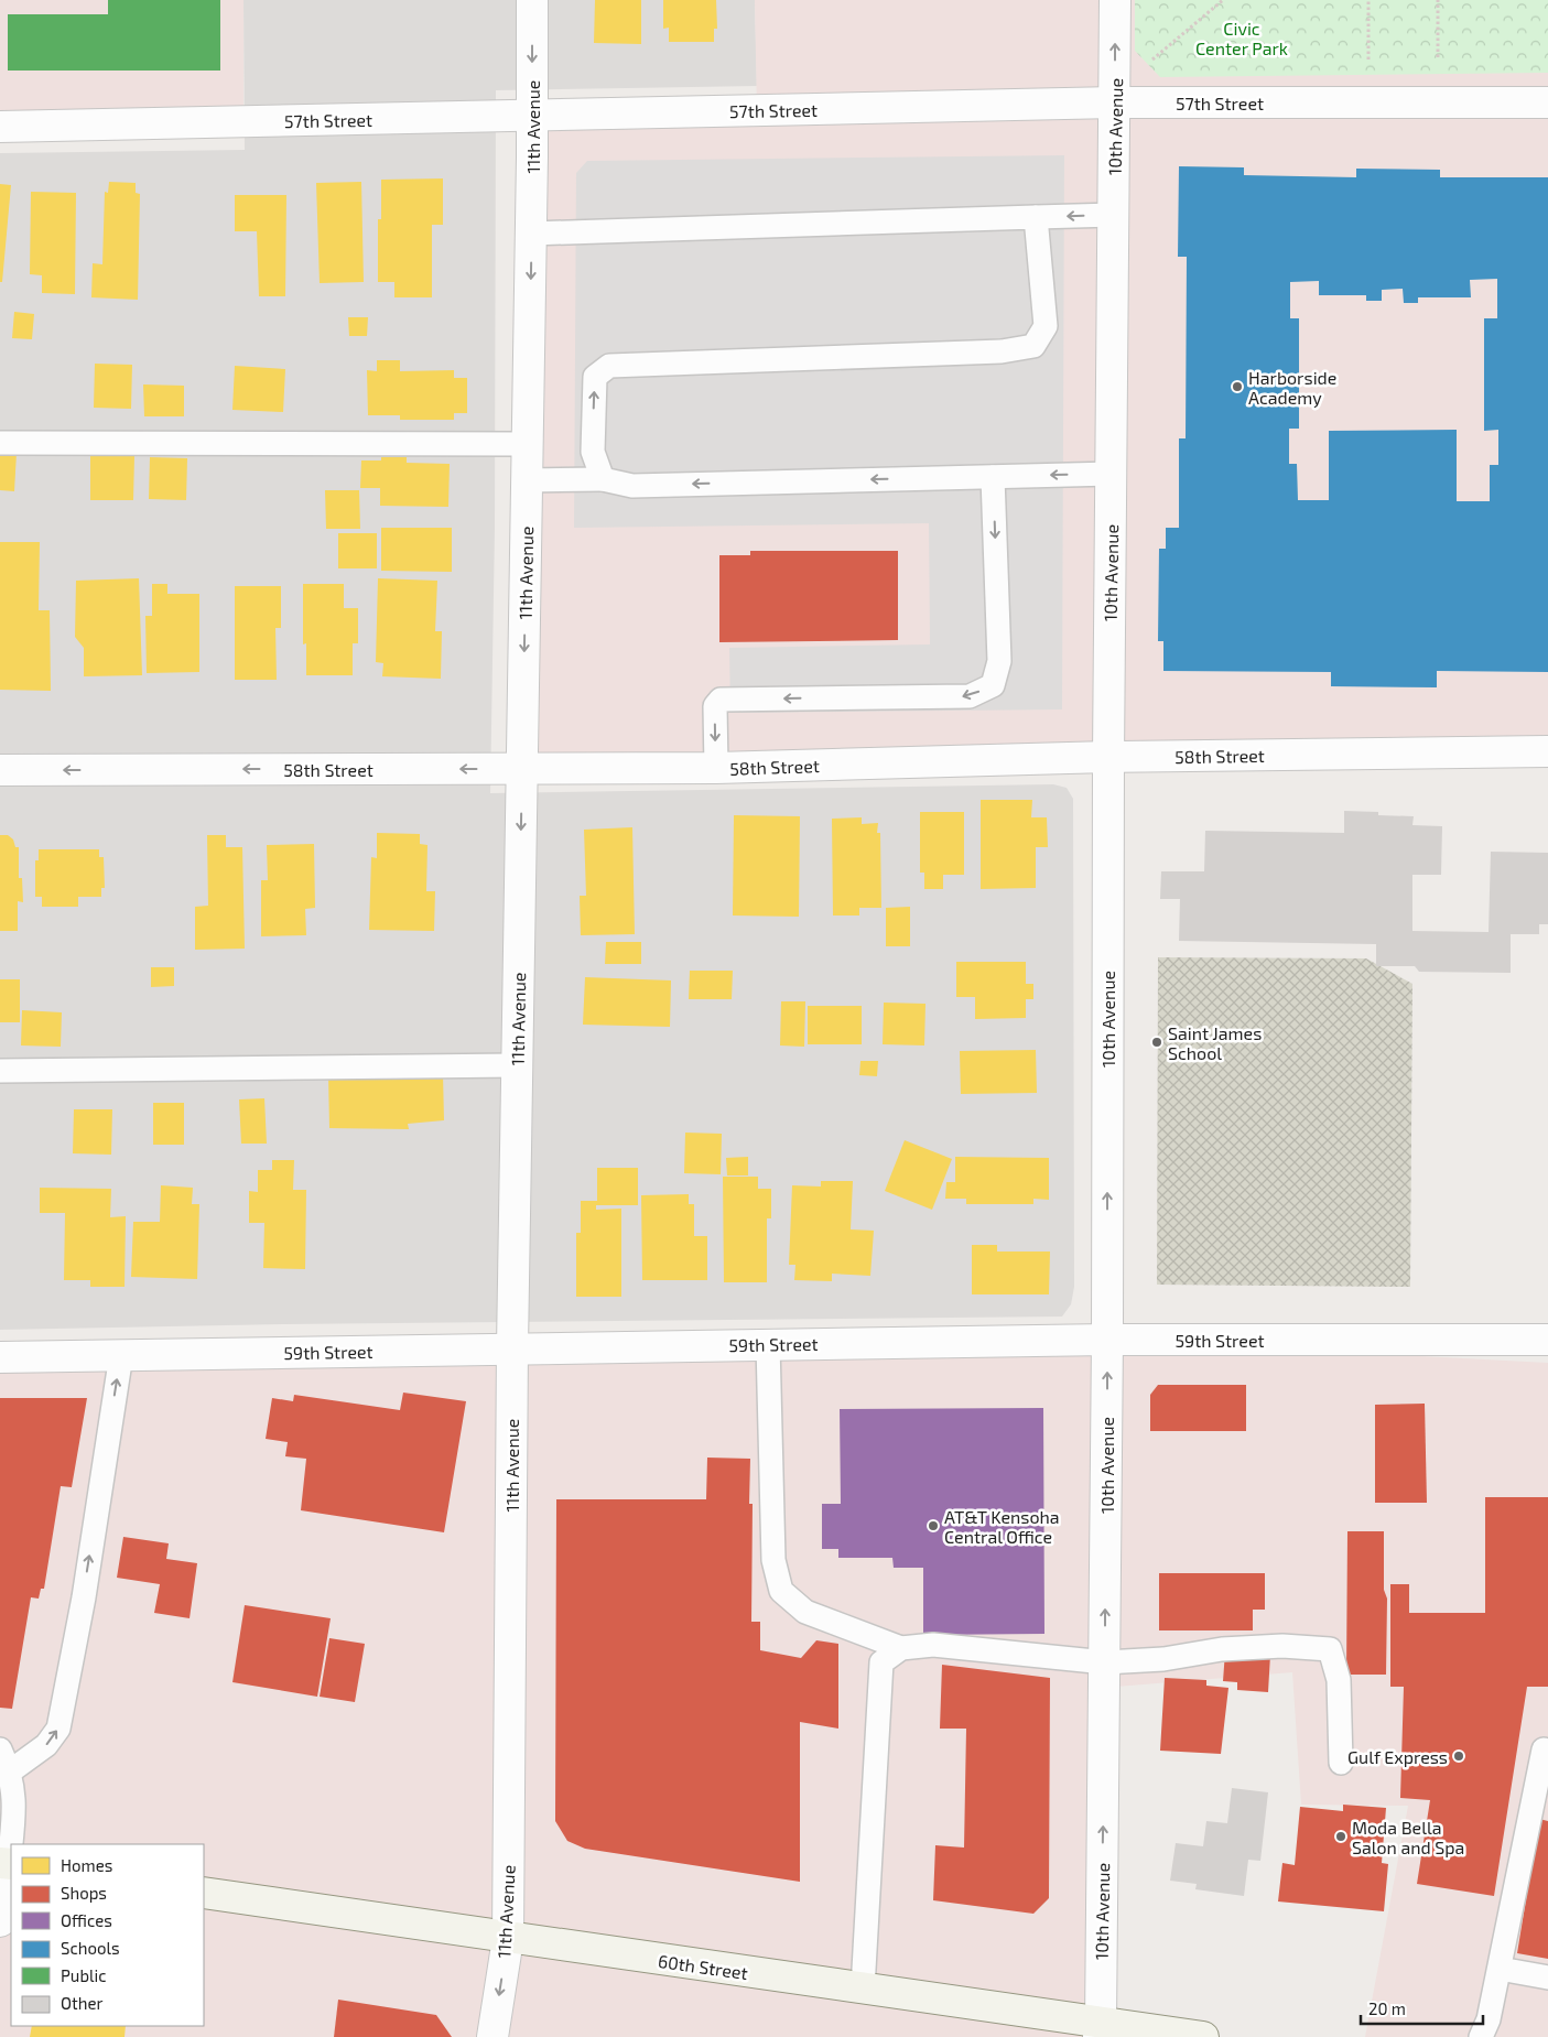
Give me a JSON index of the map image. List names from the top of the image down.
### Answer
{
  "streets": {
    "street": [
      "57th Street",
      "11th Avenue",
      "10th Avenue",
      "58th Street",
      "59th Street",
      "60th Street"
    ]
  },
  "crossings": [
    ["57th Street", "11th Avenue"],
    ["57th Street", "10th Avenue"],
    ["11th Avenue", "58th Street"],
    ["11th Avenue", "59th Street"],
    ["11th Avenue", "60th Street"],
    ["10th Avenue", "58th Street"],
    ["10th Avenue", "59th Street"],
    ["10th Avenue", "60th Street"]
  ],
  "one_way": ["11th Avenue", "10th Avenue"],
  "parks": ["Civic Center Park"],
  "places": [
    "Harborside Academy",
    "Saint James School",
    "AT&T Kensoha Central Office",
    "Gulf Express",
    "Moda Bella Salon and Spa"
  ],
  "legend": [
    "Homes",
    "Shops",
    "Offices",
    "Schools",
    "Public",
    "Other"
  ],
  "scale_bar": "20 m"
}
